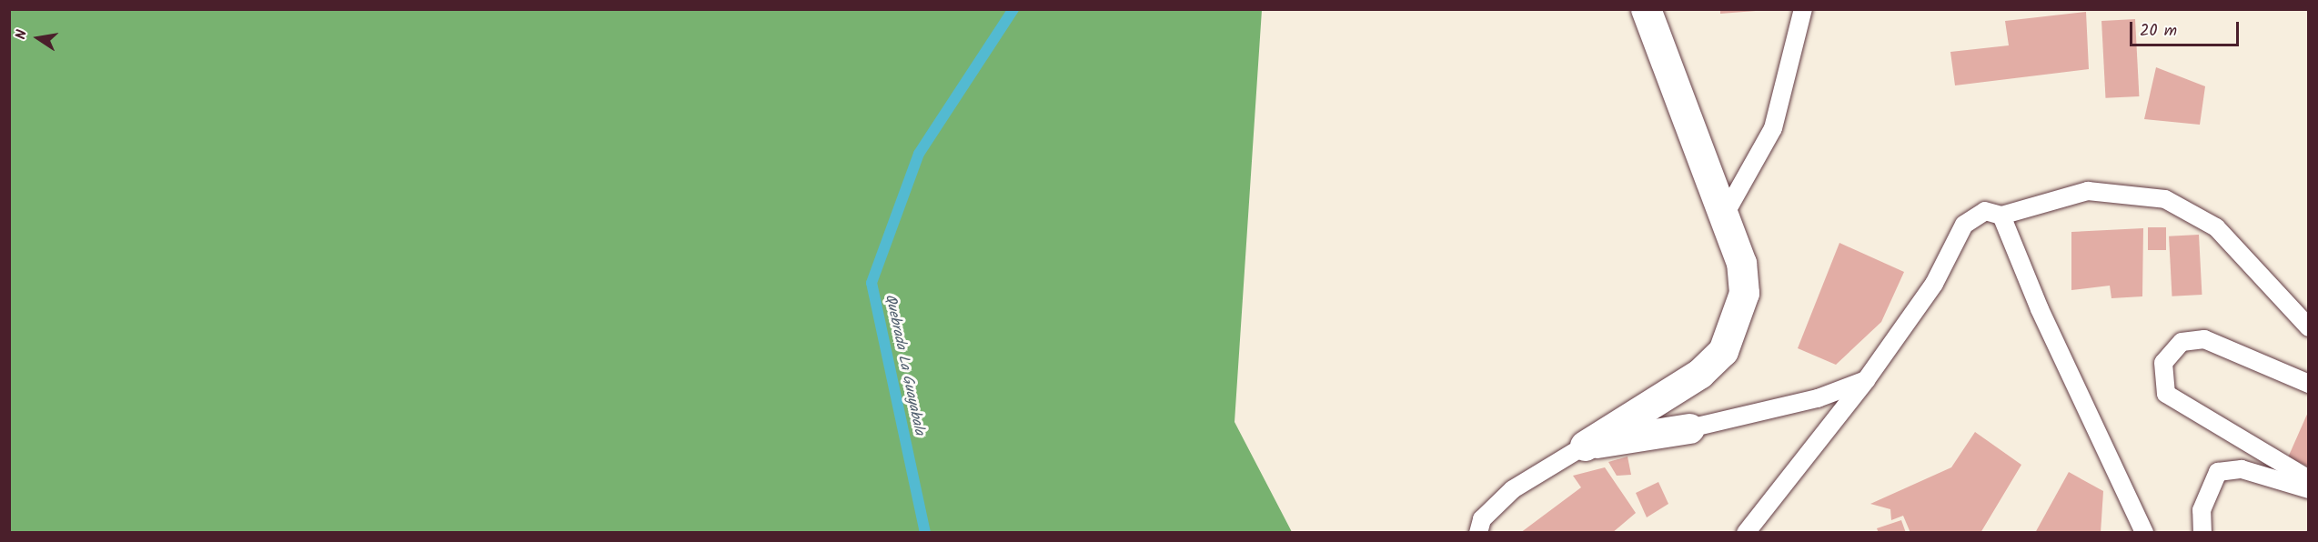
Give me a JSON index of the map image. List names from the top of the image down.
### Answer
{
  "water": ["Quebrada La Guayabala"],
  "scale_bar": "20 m",
  "north": "left"
}
